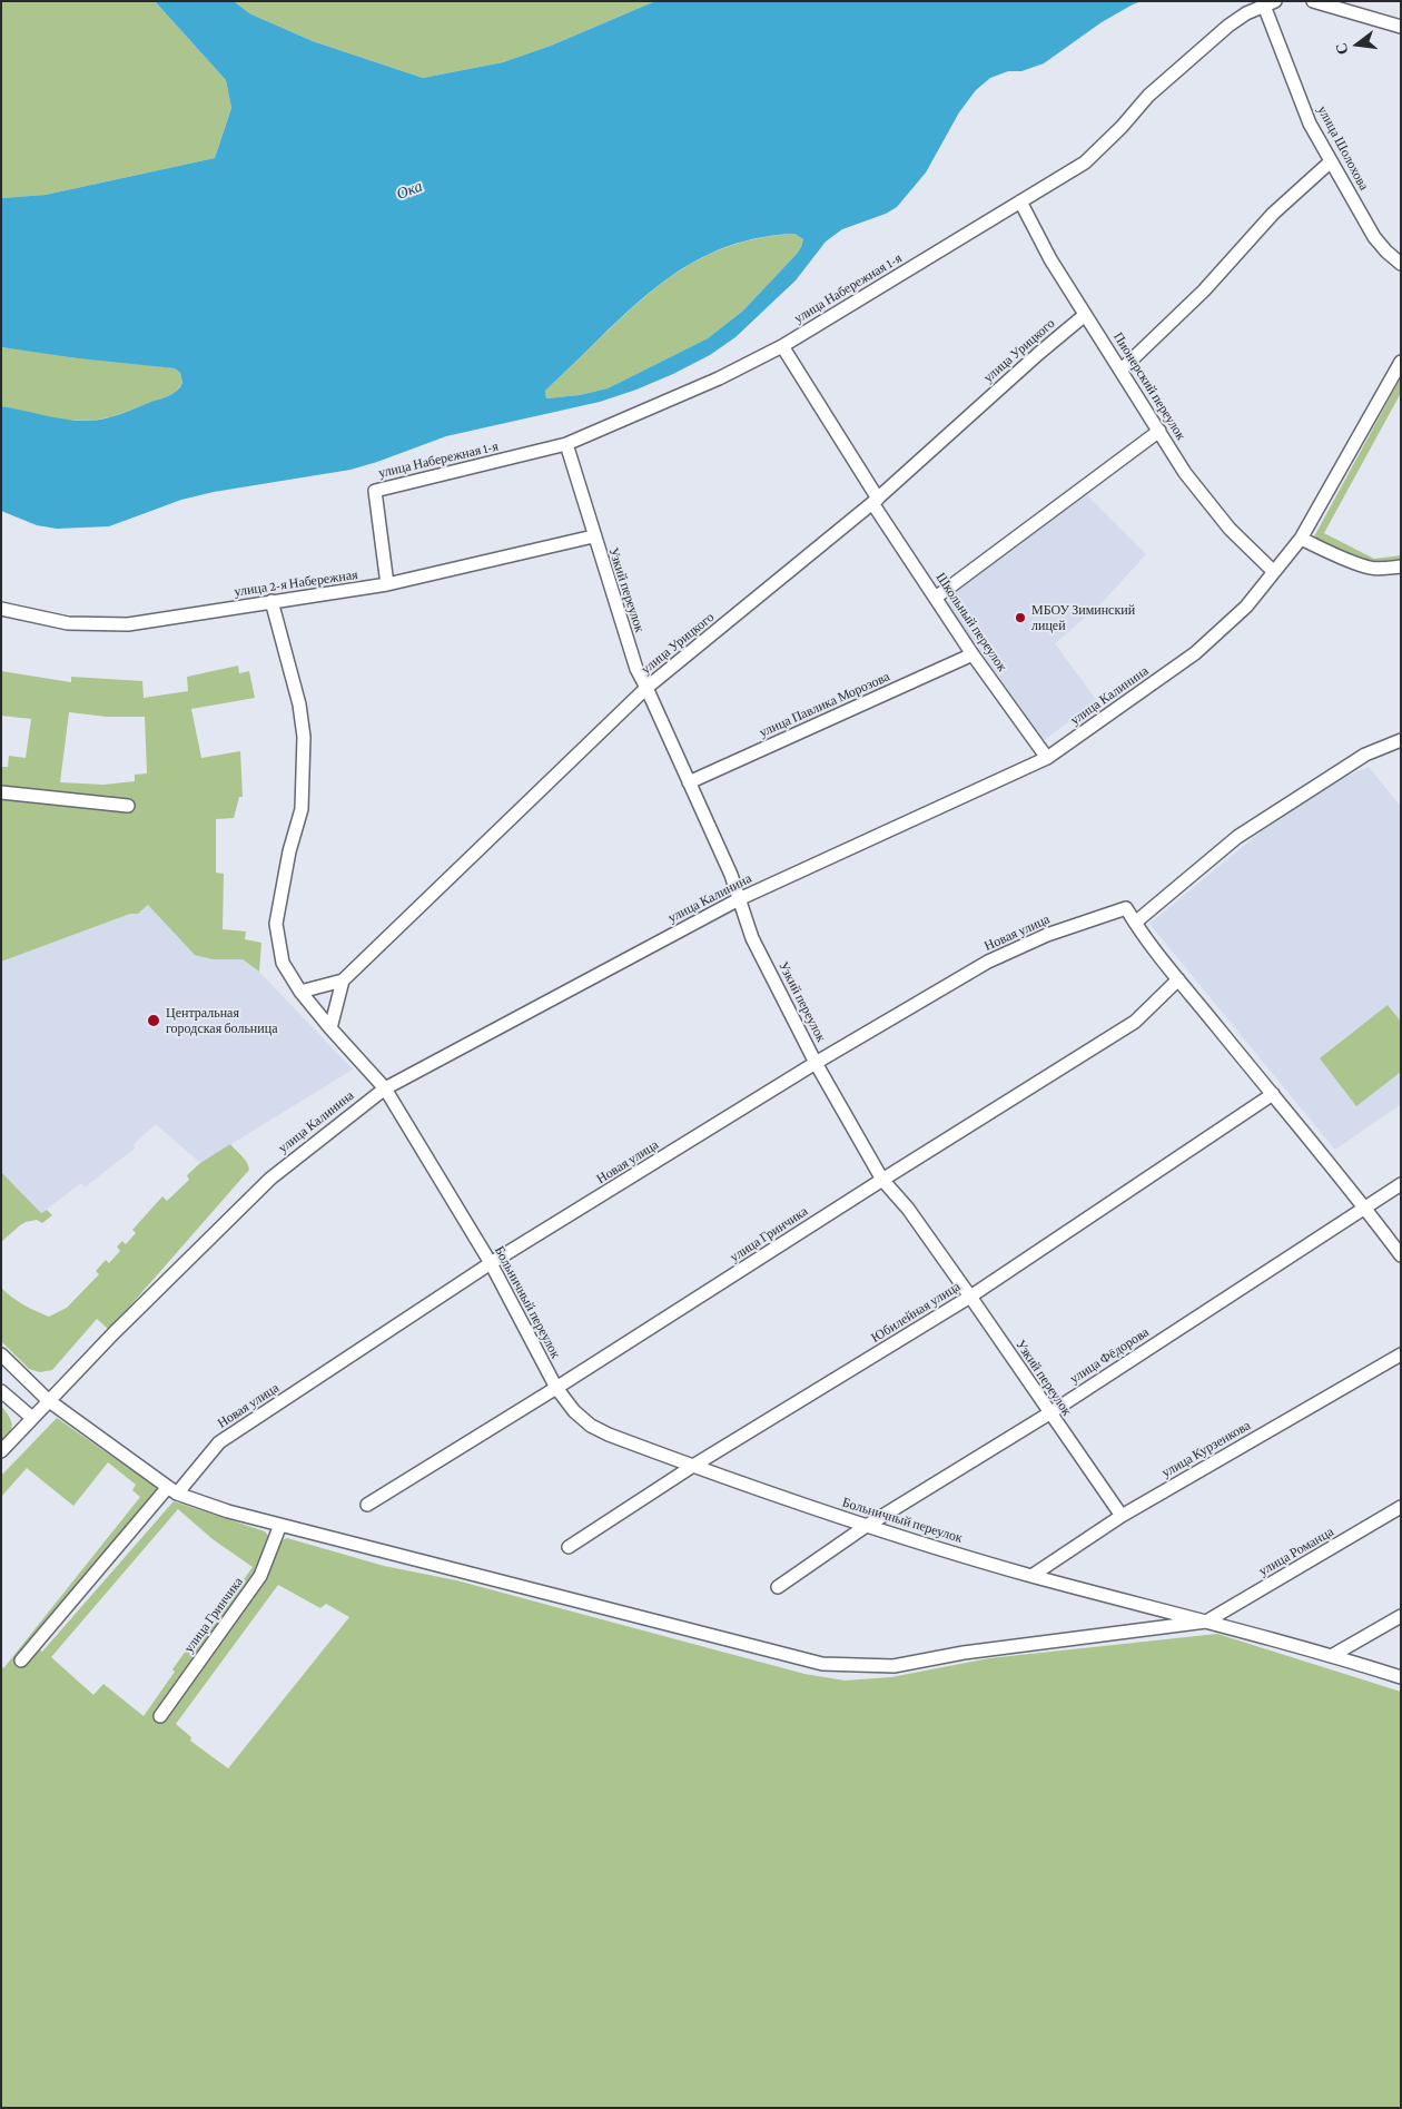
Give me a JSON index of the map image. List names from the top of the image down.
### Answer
{
  "streets": {
    "street": [
      "улица Шолохова",
      "улица Набережная 1-я",
      "улица Урицкого",
      "Пионерский переулок",
      "улица 2-я Набережная",
      "Узкий переулок",
      "Школьный переулок",
      "улица Калинина",
      "улица Павлика Морозова",
      "Новая улица",
      "улица Гринчика",
      "Больничный переулок",
      "Юбилейная улица",
      "улица Фёдорова",
      "улица Курзенкова",
      "улица Романца"
    ]
  },
  "crossings": [
    ["улица Шолохова", "улица Набережная 1-я"],
    ["улица Набережная 1-я", "Пионерский переулок"],
    ["улица Набережная 1-я", "улица 2-я Набережная"],
    ["улица Набережная 1-я", "Узкий переулок"],
    ["улица Набережная 1-я", "Школьный переулок"],
    ["улица Урицкого", "Пионерский переулок"],
    ["улица Урицкого", "Узкий переулок"],
    ["улица Урицкого", "Школьный переулок"],
    ["Пионерский переулок", "улица Калинина"],
    ["улица 2-я Набережная", "Узкий переулок"],
    ["улица 2-я Набережная", "Больничный переулок"],
    ["Узкий переулок", "улица Калинина"],
    ["Узкий переулок", "улица Павлика Морозова"],
    ["Узкий переулок", "Новая улица"],
    ["Узкий переулок", "улица Гринчика"],
    ["Узкий переулок", "Юбилейная улица"],
    ["Узкий переулок", "улица Фёдорова"],
    ["Узкий переулок", "улица Курзенкова"],
    ["Школьный переулок", "улица Калинина"],
    ["Школьный переулок", "улица Павлика Морозова"],
    ["улица Калинина", "Больничный переулок"],
    ["Новая улица", "Больничный переулок"],
    ["улица Гринчика", "Больничный переулок"],
    ["Больничный переулок", "Юбилейная улица"],
    ["Больничный переулок", "улица Фёдорова"],
    ["Больничный переулок", "улица Курзенкова"],
    ["Больничный переулок", "улица Романца"]
  ],
  "water": ["Ока"],
  "places": ["МБОУ Зиминский лицей", "Центральная городская больница"],
  "north": "left"
}
